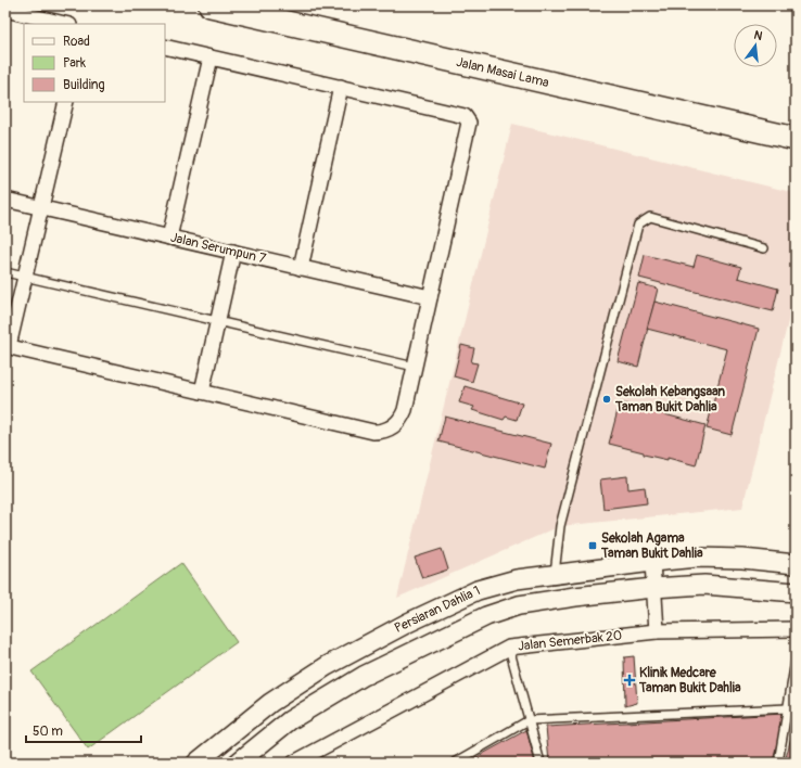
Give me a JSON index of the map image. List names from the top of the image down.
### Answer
{
  "streets": {
    "main road": ["Jalan Masai Lama"],
    "street": ["Jalan Serumpun 7", "Persiaran Dahlia 1", "Jalan Semerbak 20"]
  },
  "places": {
    "other": ["Sekolah Kebangsaan Taman Bukit Dahlia"],
    "transit": ["Sekolah Agama Taman Bukit Dahlia"],
    "health": ["Klinik Medcare Taman Bukit Dahlia"]
  },
  "legend": ["Road", "Park", "Building"],
  "scale_bar": "50 m",
  "north": "top"
}
